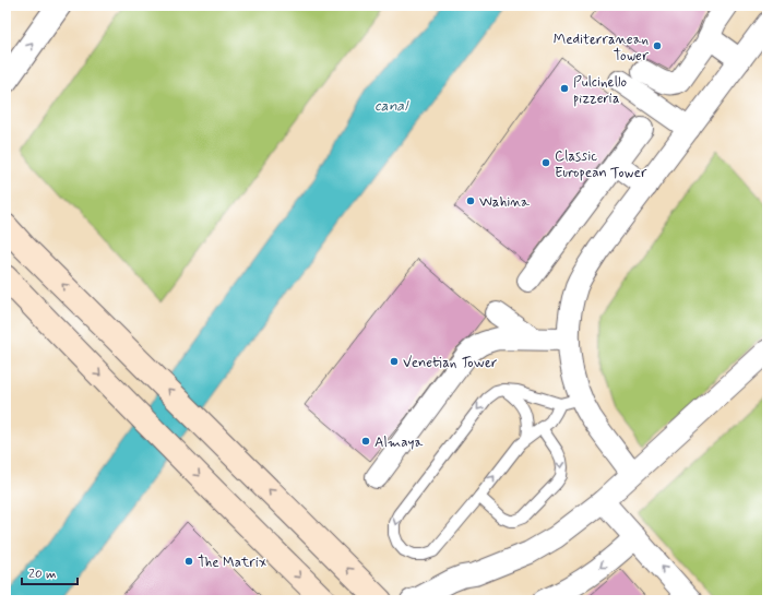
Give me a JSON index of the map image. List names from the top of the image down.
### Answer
{
  "water": ["canal"],
  "places": [
    "Mediterranean Tower",
    "Pulcinello pizzeria",
    "Classic European Tower",
    "Wahina",
    "Venetian Tower",
    "Almaya",
    "The Matrix"
  ],
  "scale_bar": "20 m"
}
